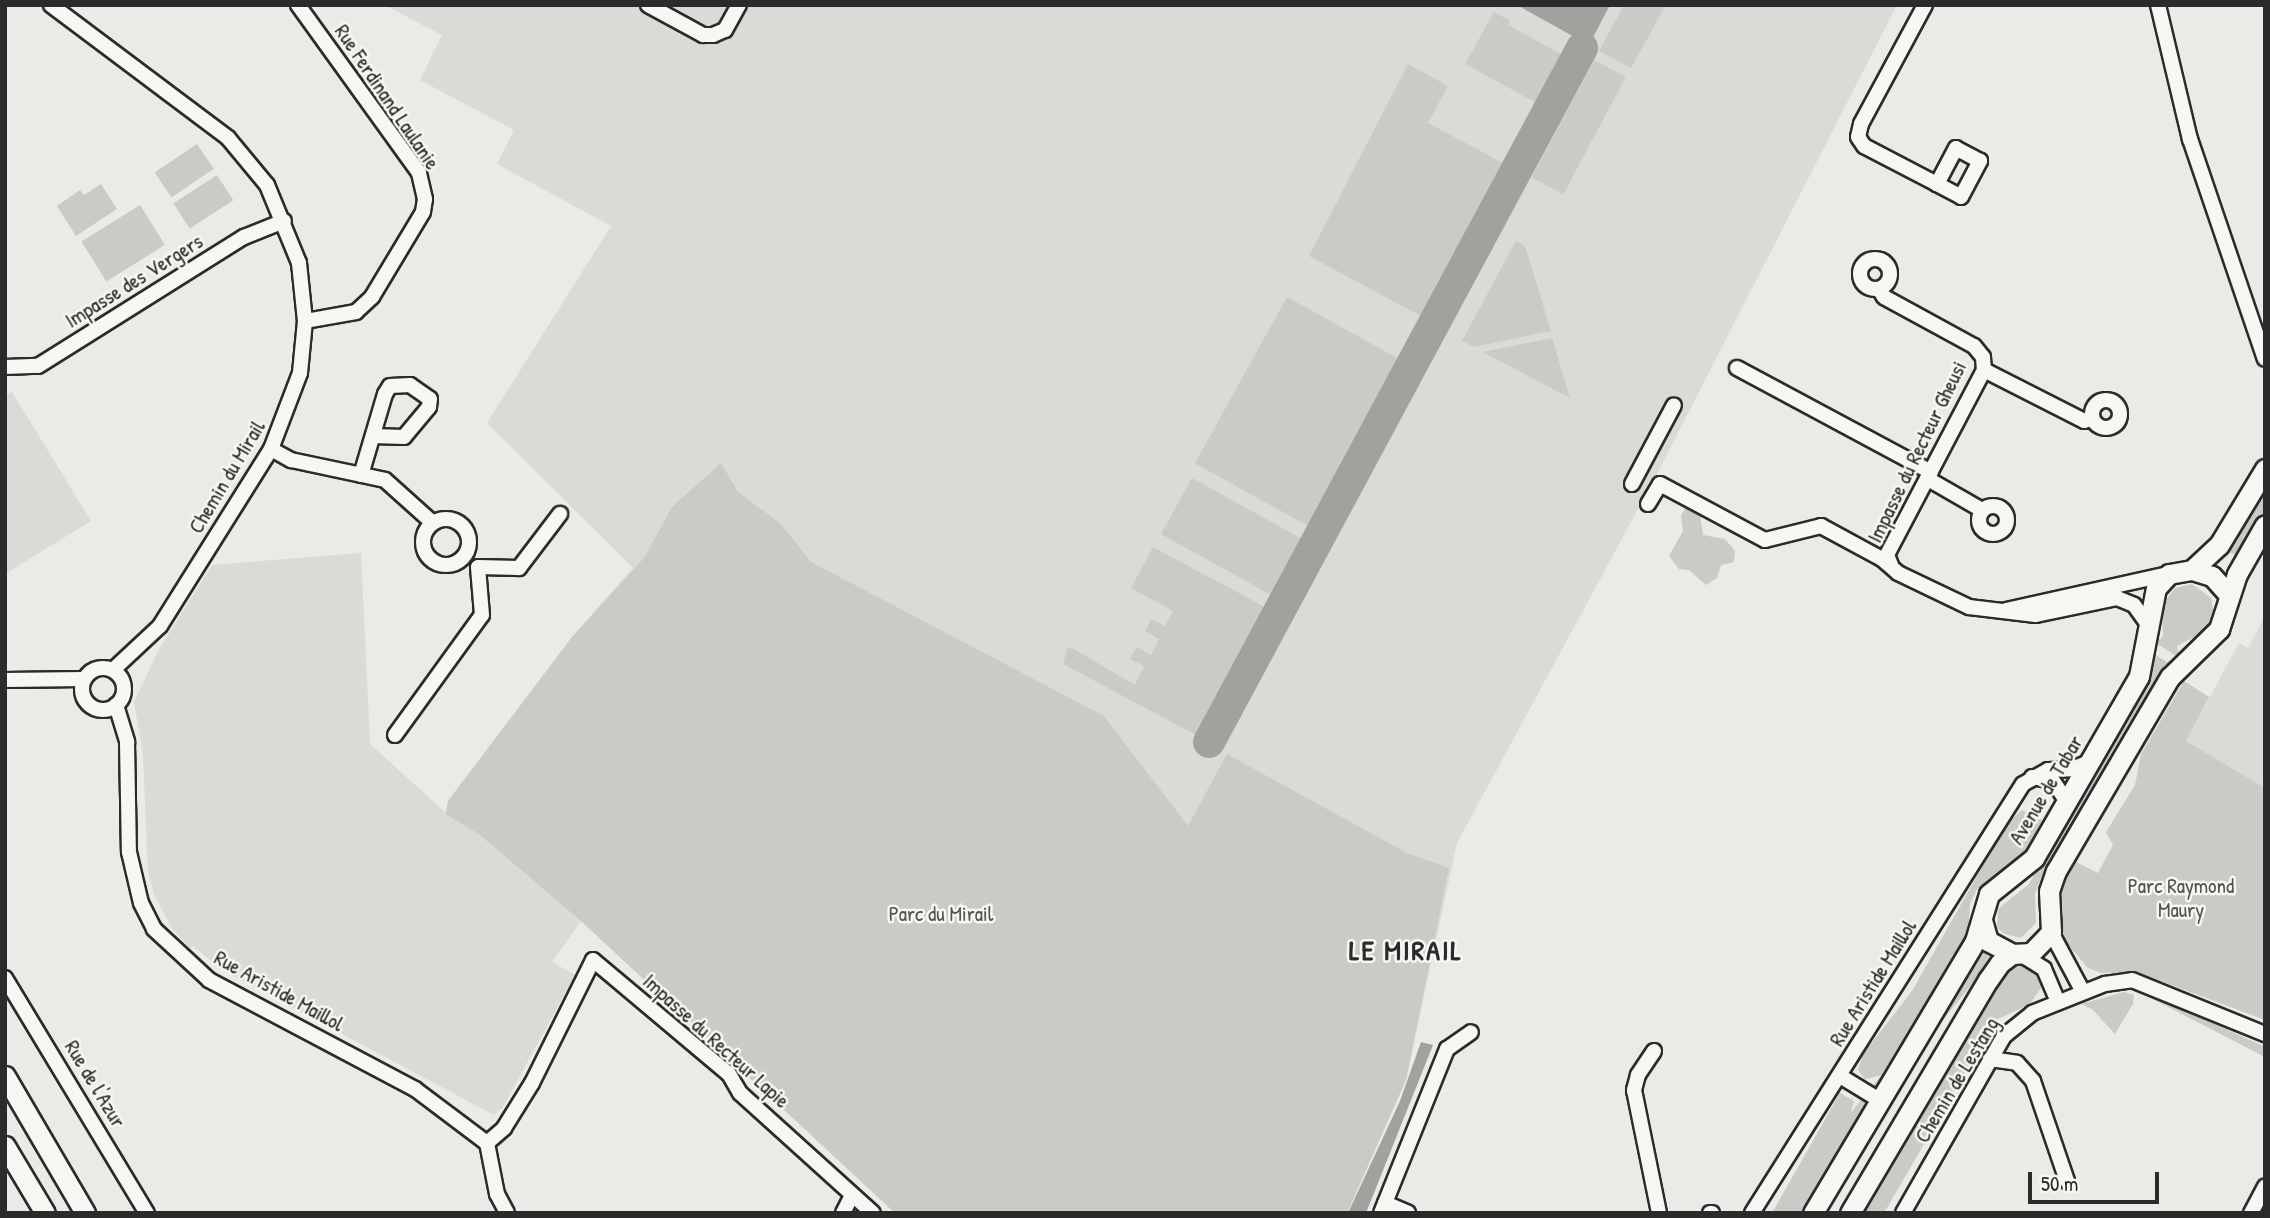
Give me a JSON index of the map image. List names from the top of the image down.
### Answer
{
  "streets": {
    "main road": ["Avenue de Tabar"],
    "street": [
      "Rue Ferdinand Laulanie",
      "Impasse des Vergers",
      "Impasse du Recteur Gheusi",
      "Chemin du Mirail",
      "Rue Aristide Maillol",
      "Impasse du Recteur Lapie",
      "Chemin de Lestang",
      "Rue de l'Azur"
    ]
  },
  "crossings": [
    ["Rue Ferdinand Laulanie", "Chemin du Mirail"],
    ["Impasse des Vergers", "Chemin du Mirail"],
    ["Chemin du Mirail", "Rue Aristide Maillol"],
    ["Rue Aristide Maillol", "Impasse du Recteur Lapie"]
  ],
  "districts": ["LE MIRAIL"],
  "parks": ["Parc Raymond Maury", "Parc du Mirail"],
  "scale_bar": "50 m"
}
